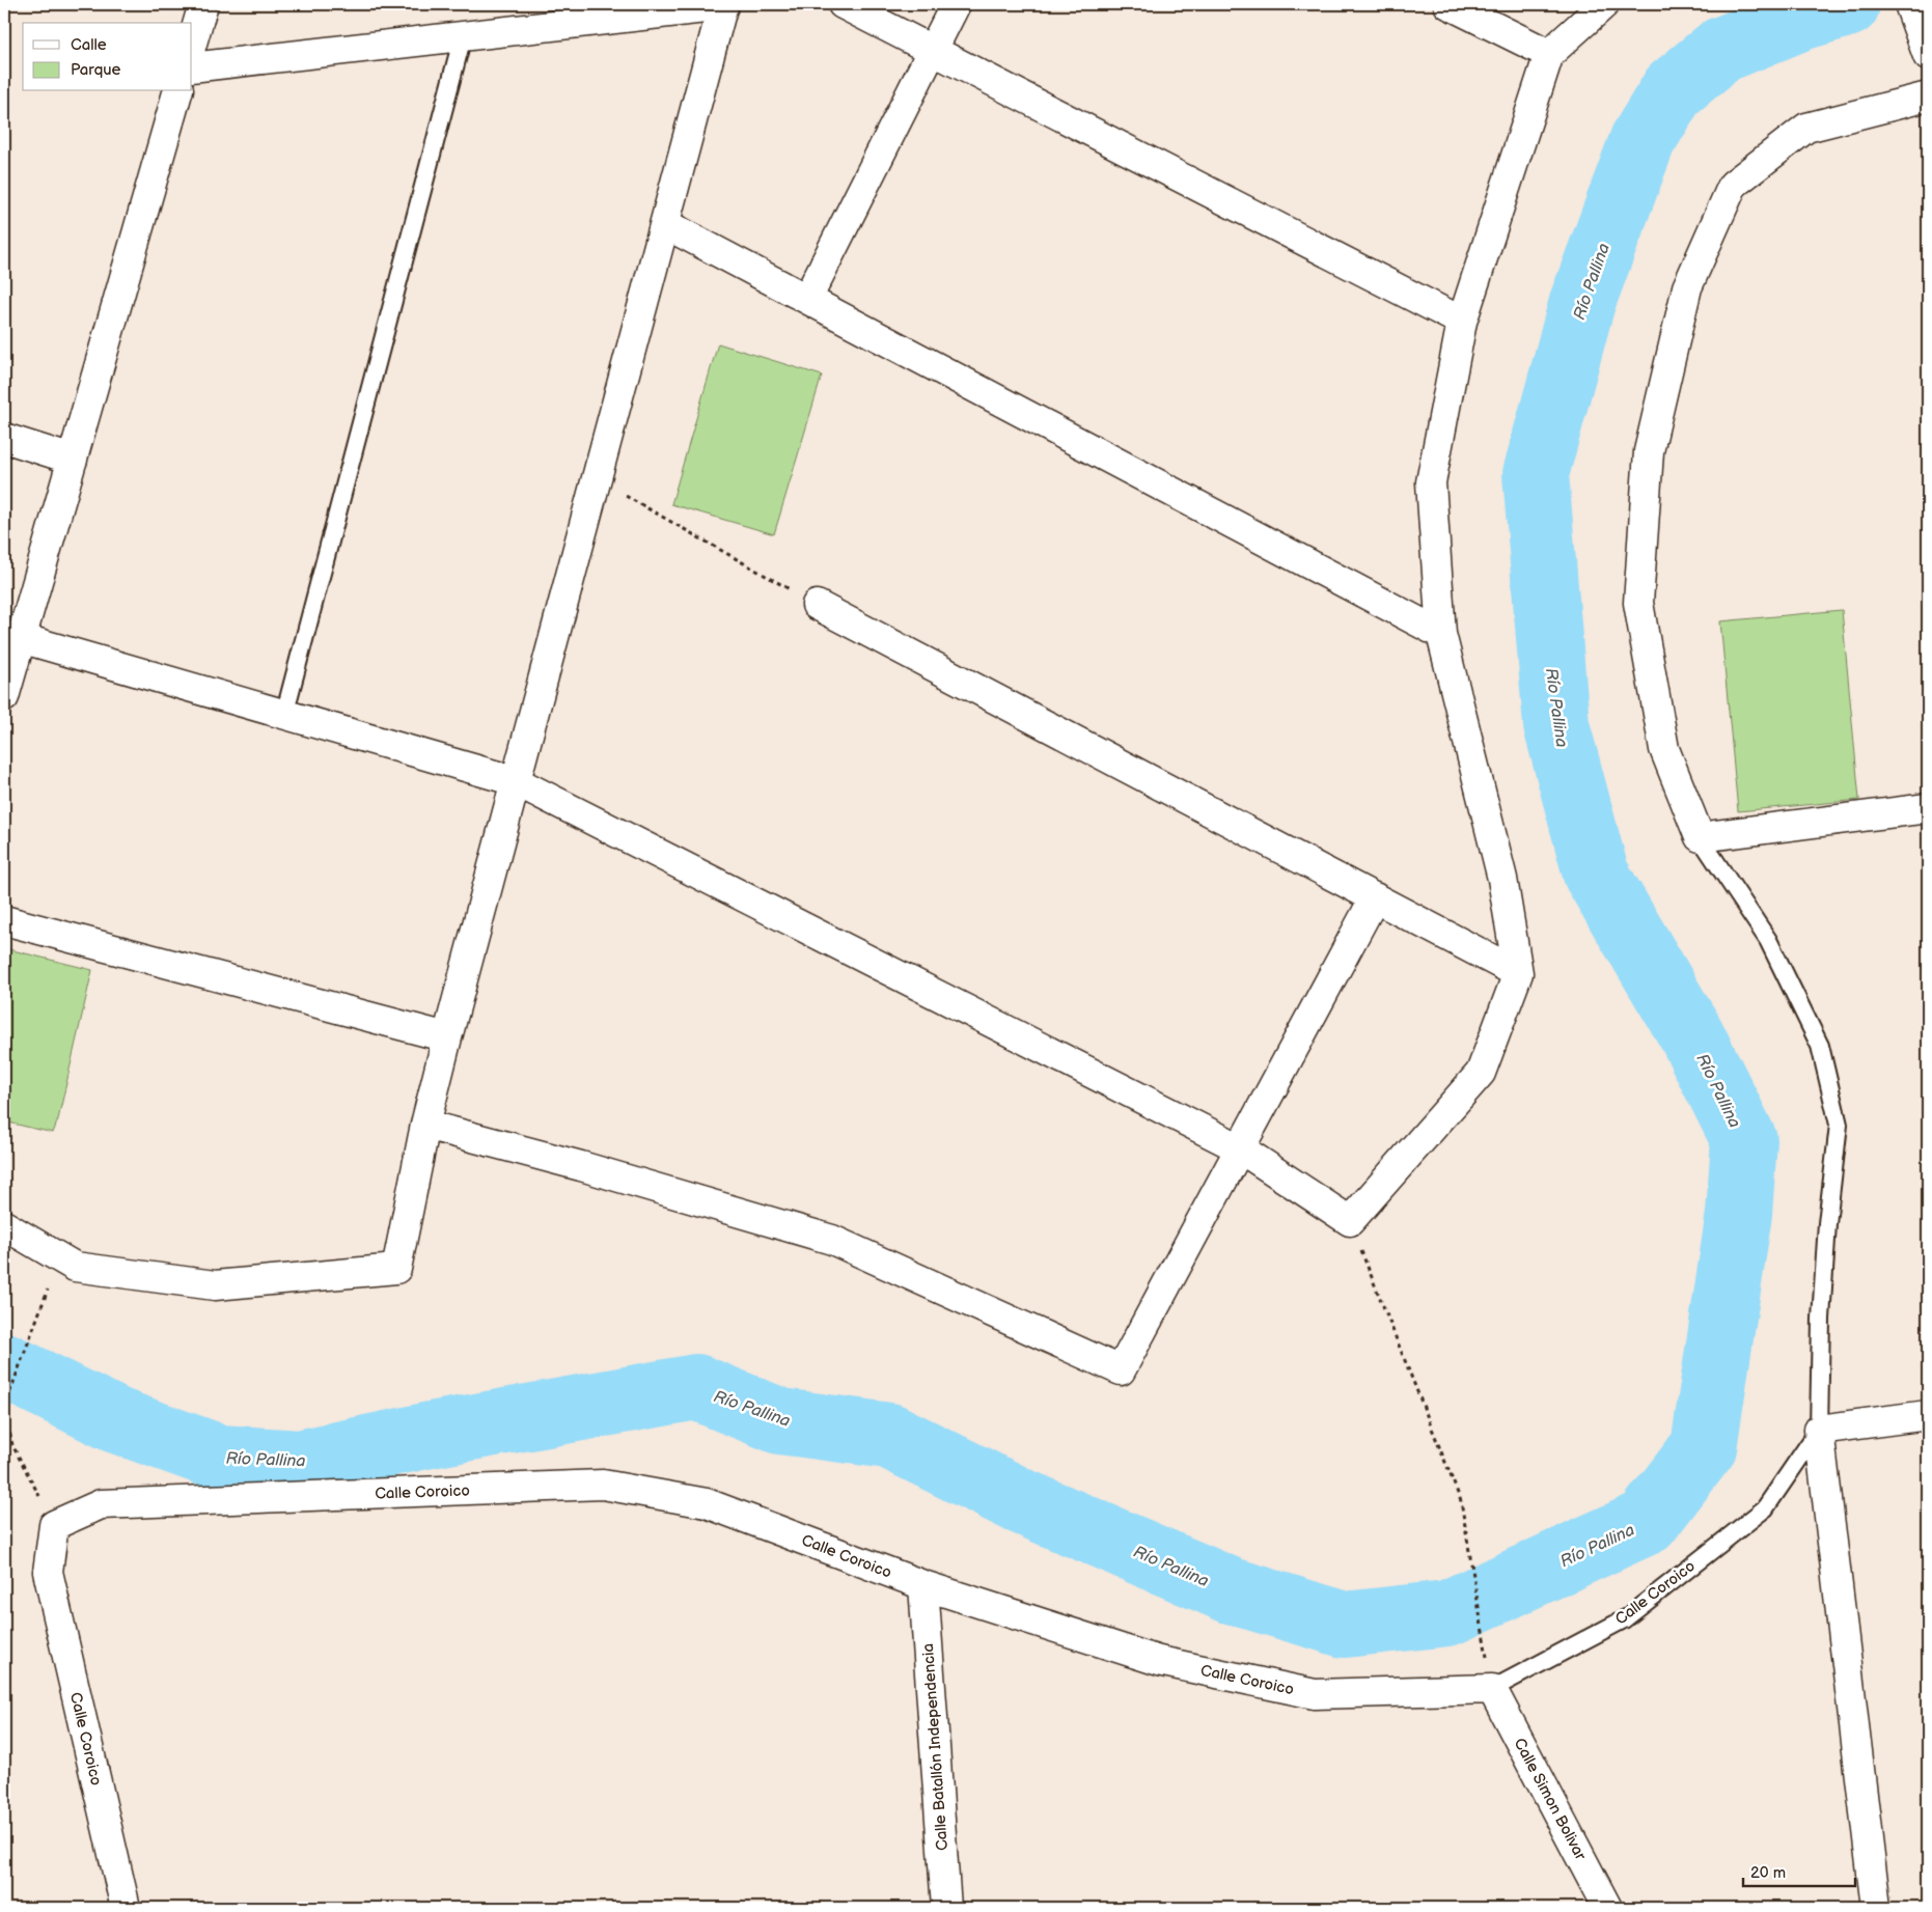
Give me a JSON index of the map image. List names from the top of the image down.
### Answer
{
  "streets": {
    "street": ["Calle Coroico", "Calle Batallón Independencia", "Calle Simon Bolivar"]
  },
  "crossings": [
    ["Calle Coroico", "Calle Batallón Independencia"],
    ["Calle Coroico", "Calle Simon Bolivar"]
  ],
  "water": ["Río Pallina"],
  "legend": ["Calle", "Parque"],
  "scale_bar": "20 m"
}
